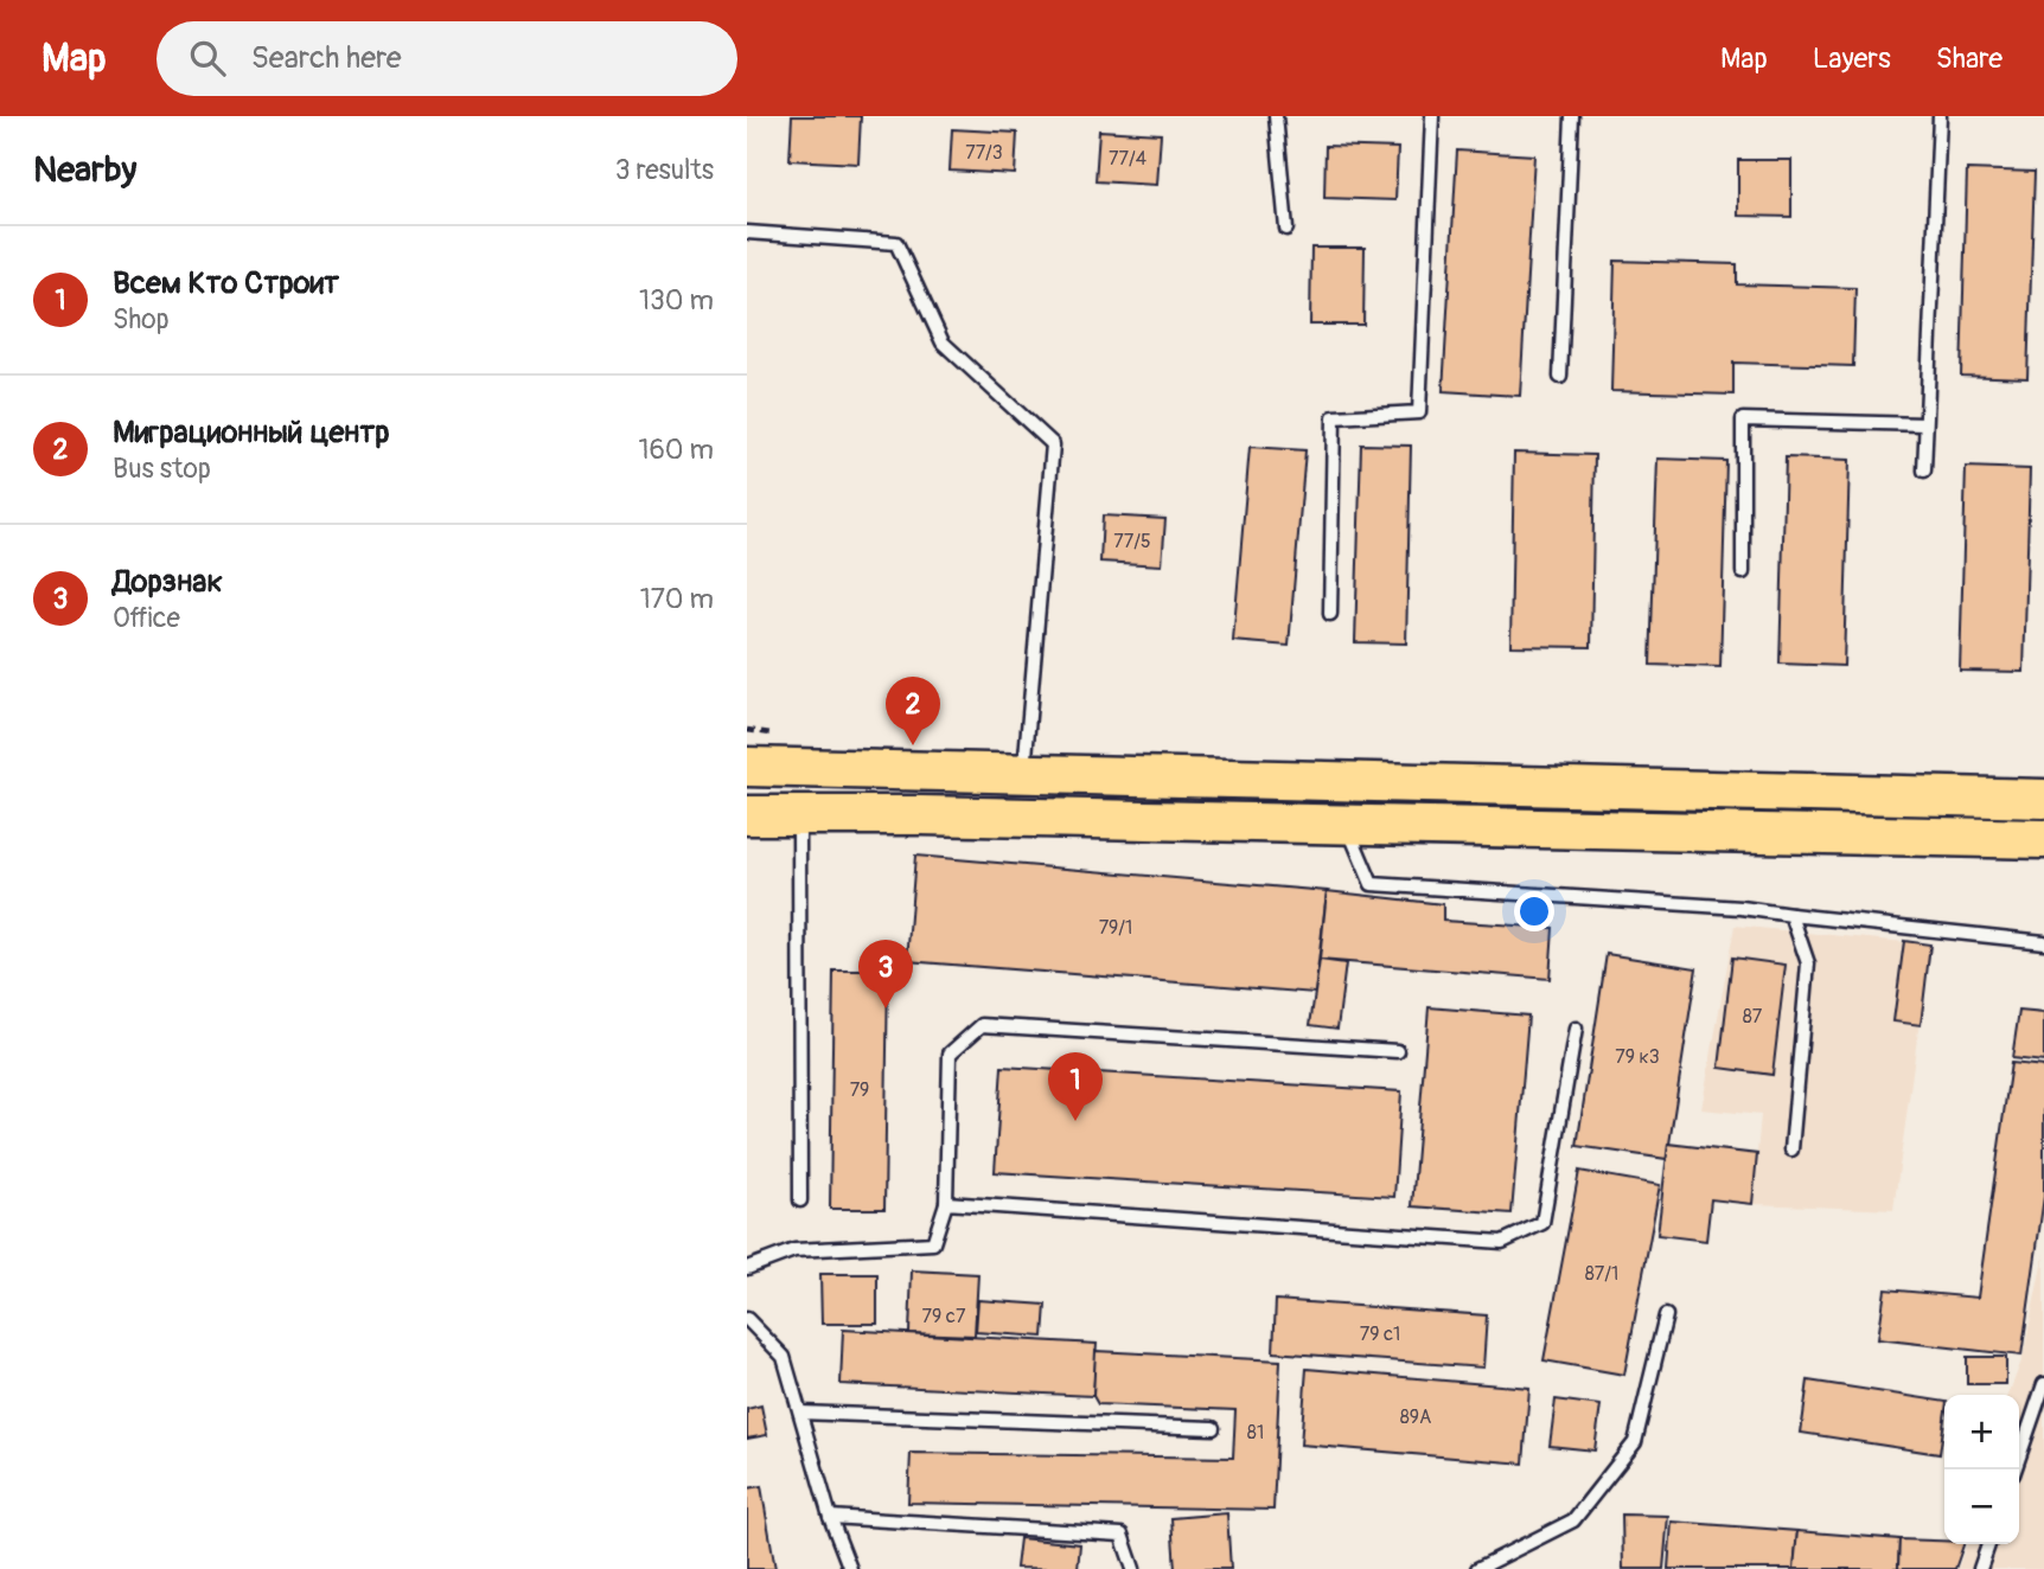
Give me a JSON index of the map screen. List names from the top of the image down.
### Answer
{
  "house_numbers": [
    "77/3",
    "77/4",
    "77/5",
    "79/1",
    "87",
    "79 к3",
    "79",
    "87/1",
    "79 с7",
    "79 с1",
    "89А",
    "81"
  ],
  "page": {
    "header": "Map",
    "search": "Search here",
    "nav": ["Map", "Layers", "Share"],
    "heading": ["Nearby", "3 results"],
    "list": [
      {
        "mark": "1",
        "name": "Всем Кто Строит",
        "note": "Shop",
        "value": "130 m"
      },
      {
        "mark": "2",
        "name": "Миграционный центр",
        "note": "Bus stop",
        "value": "160 m"
      },
      {
        "mark": "3",
        "name": "Дорзнак",
        "note": "Office",
        "value": "170 m"
      }
    ],
    "pins": ["2", "3", "1"],
    "map_buttons": ["+", "−"]
  }
}
